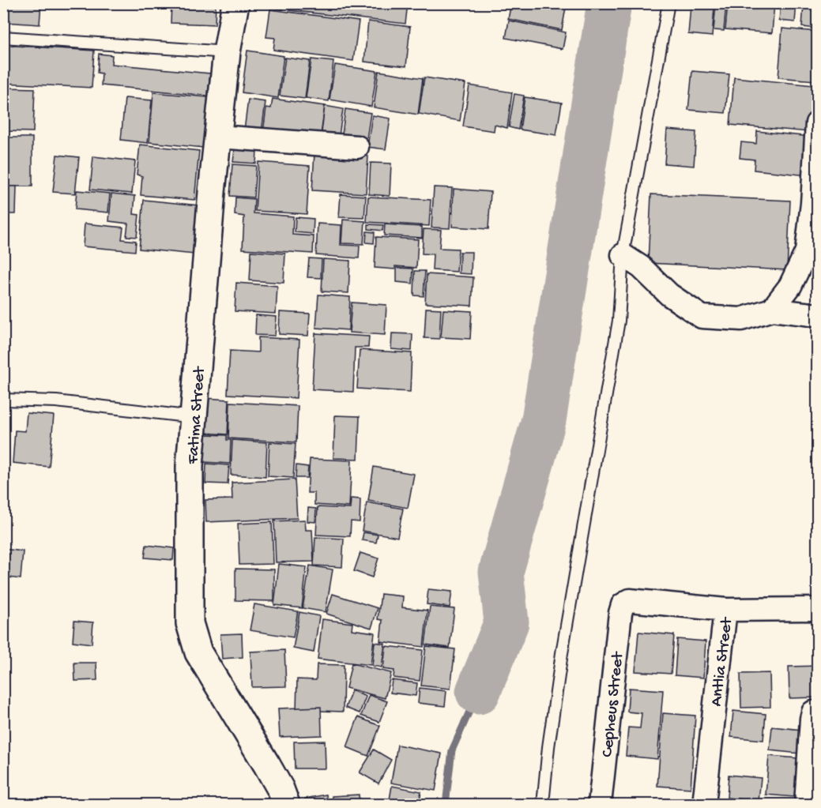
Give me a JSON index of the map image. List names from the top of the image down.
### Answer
{
  "streets": {
    "street": ["Fatima Street", "Antlia Street", "Cepheus Street"]
  },
  "crossings": [
    ["Antlia Street", "Cepheus Street"]
  ]
}
